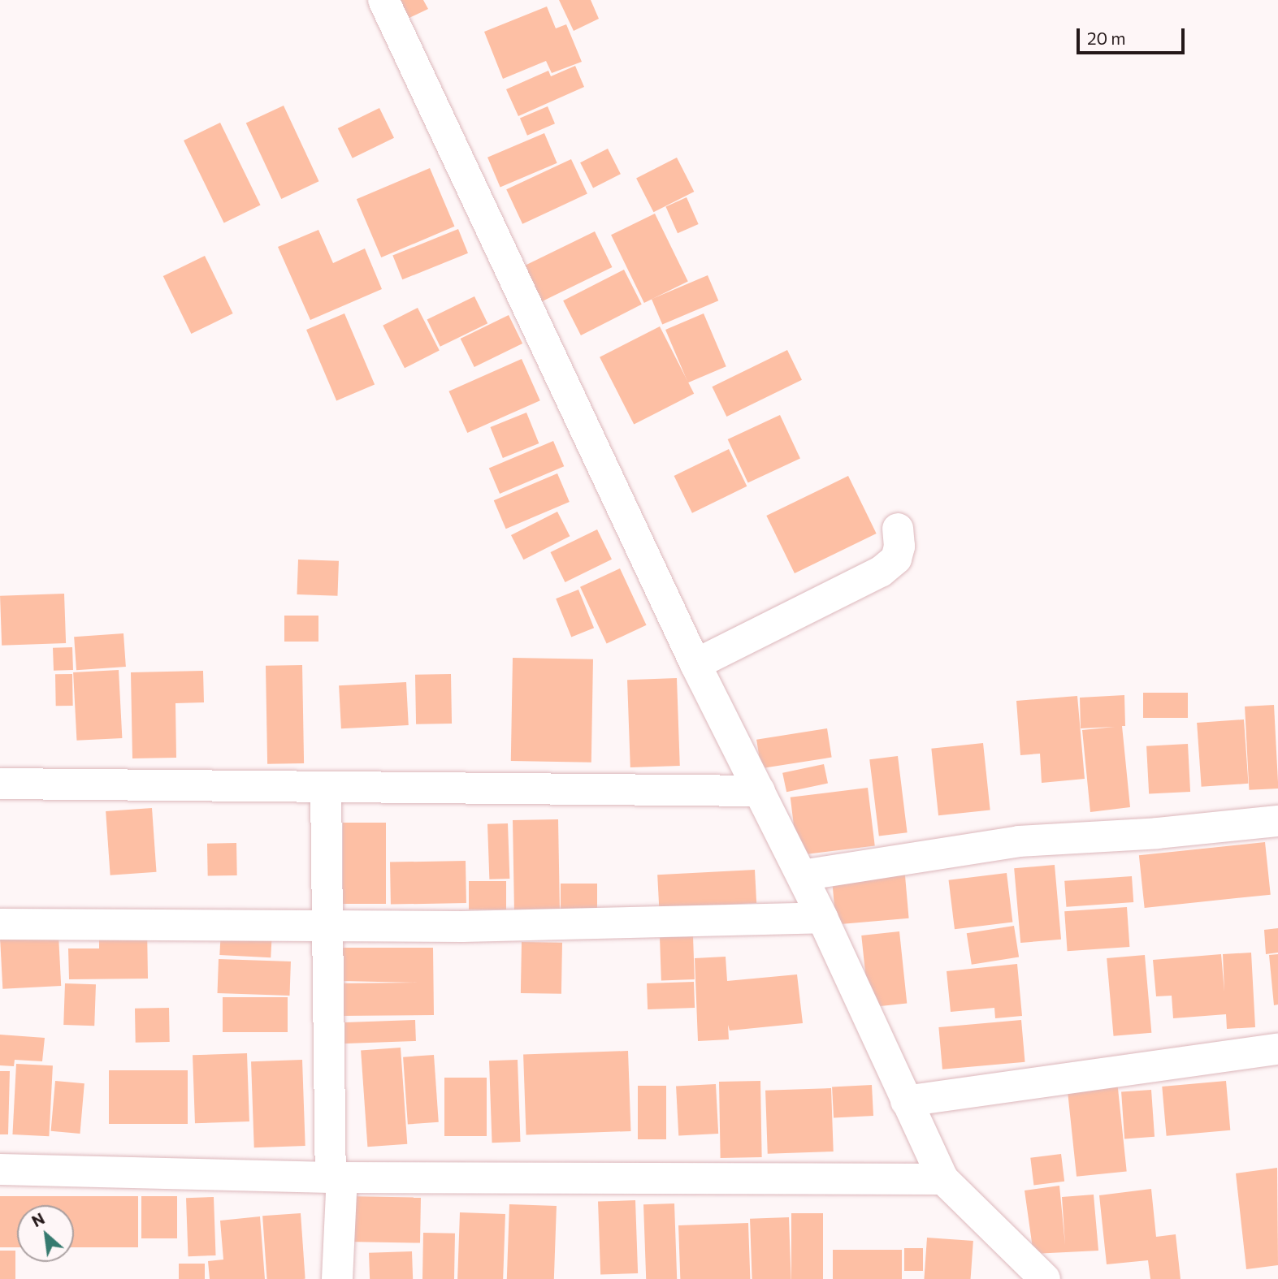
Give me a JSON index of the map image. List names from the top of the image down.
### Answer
{
  "scale_bar": "20 m",
  "north": "top left"
}
